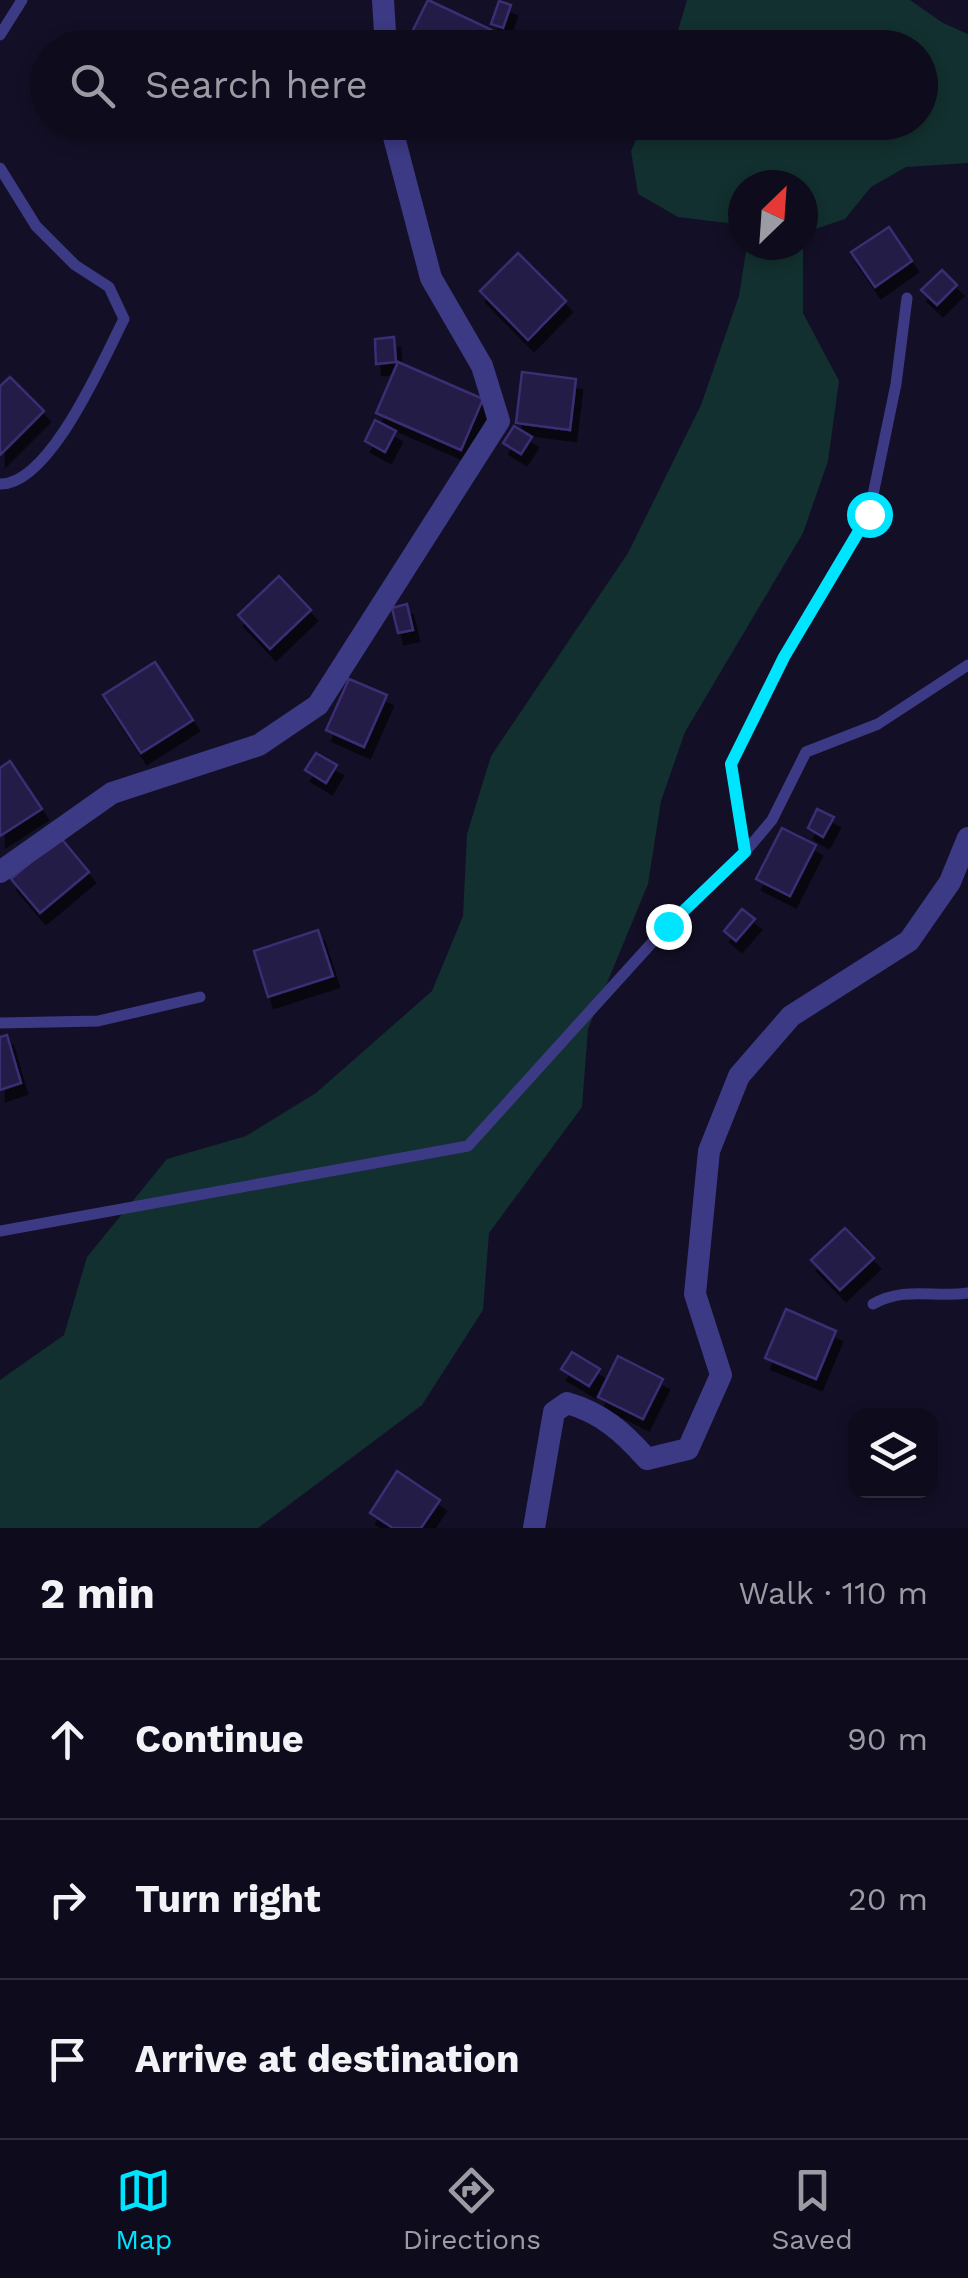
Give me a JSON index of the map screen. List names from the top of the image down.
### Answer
{
  "north": "top right",
  "page": {
    "search": "Search here",
    "heading": ["2 min", "Walk · 110 m"],
    "list": [
      ["Continue", "90 m"],
      ["Turn right", "20 m"],
      "Arrive at destination"
    ],
    "nav": ["Map", "Directions", "Saved"]
  }
}
